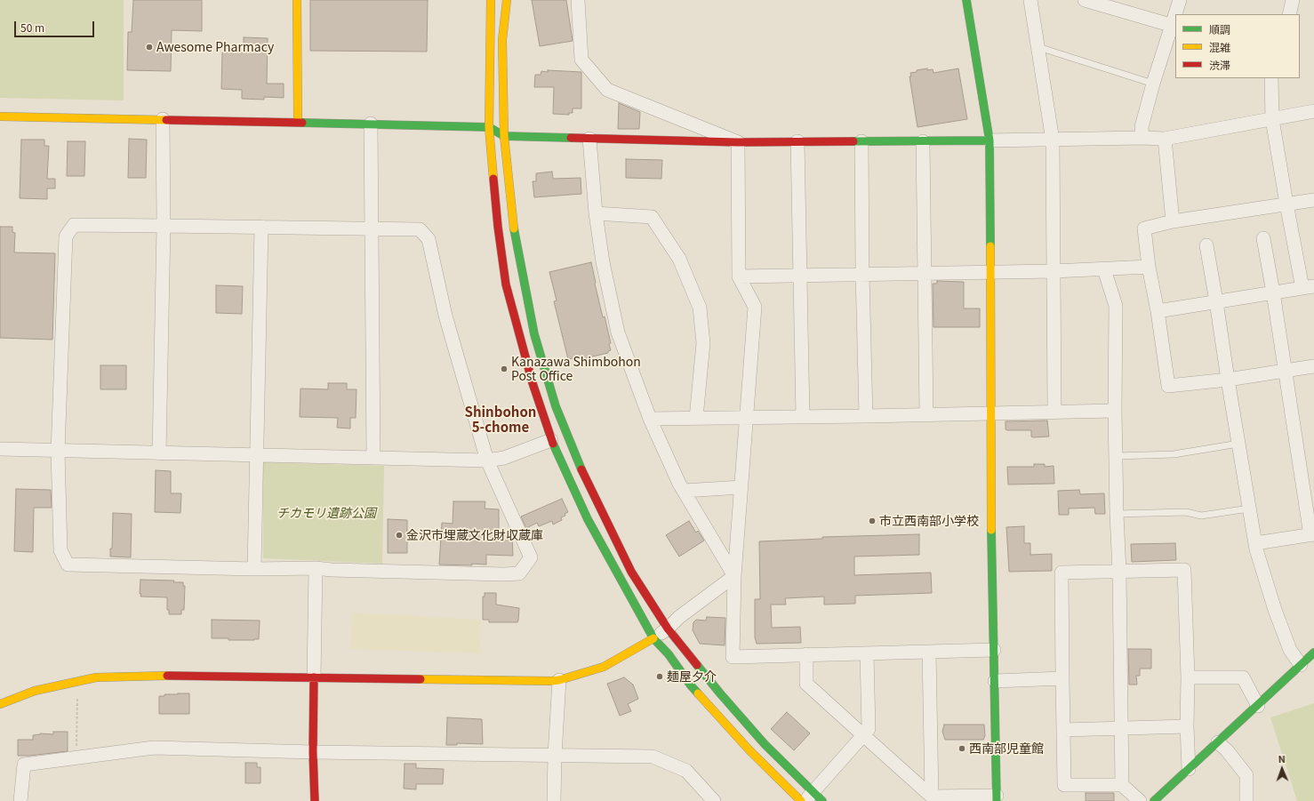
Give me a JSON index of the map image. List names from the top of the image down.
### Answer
{
  "districts": ["Shinbohon 5-chome"],
  "parks": ["チカモリ遺跡公園"],
  "places": [
    "Awesome Pharmacy",
    "Kanazawa Shimbohon Post Office",
    "市立西南部小学校",
    "金沢市埋蔵文化財収蔵庫",
    "麺屋夕介",
    "西南部児童館"
  ],
  "legend": ["順調", "混雑", "渋滞"],
  "scale_bar": "50 m",
  "north": "top"
}
